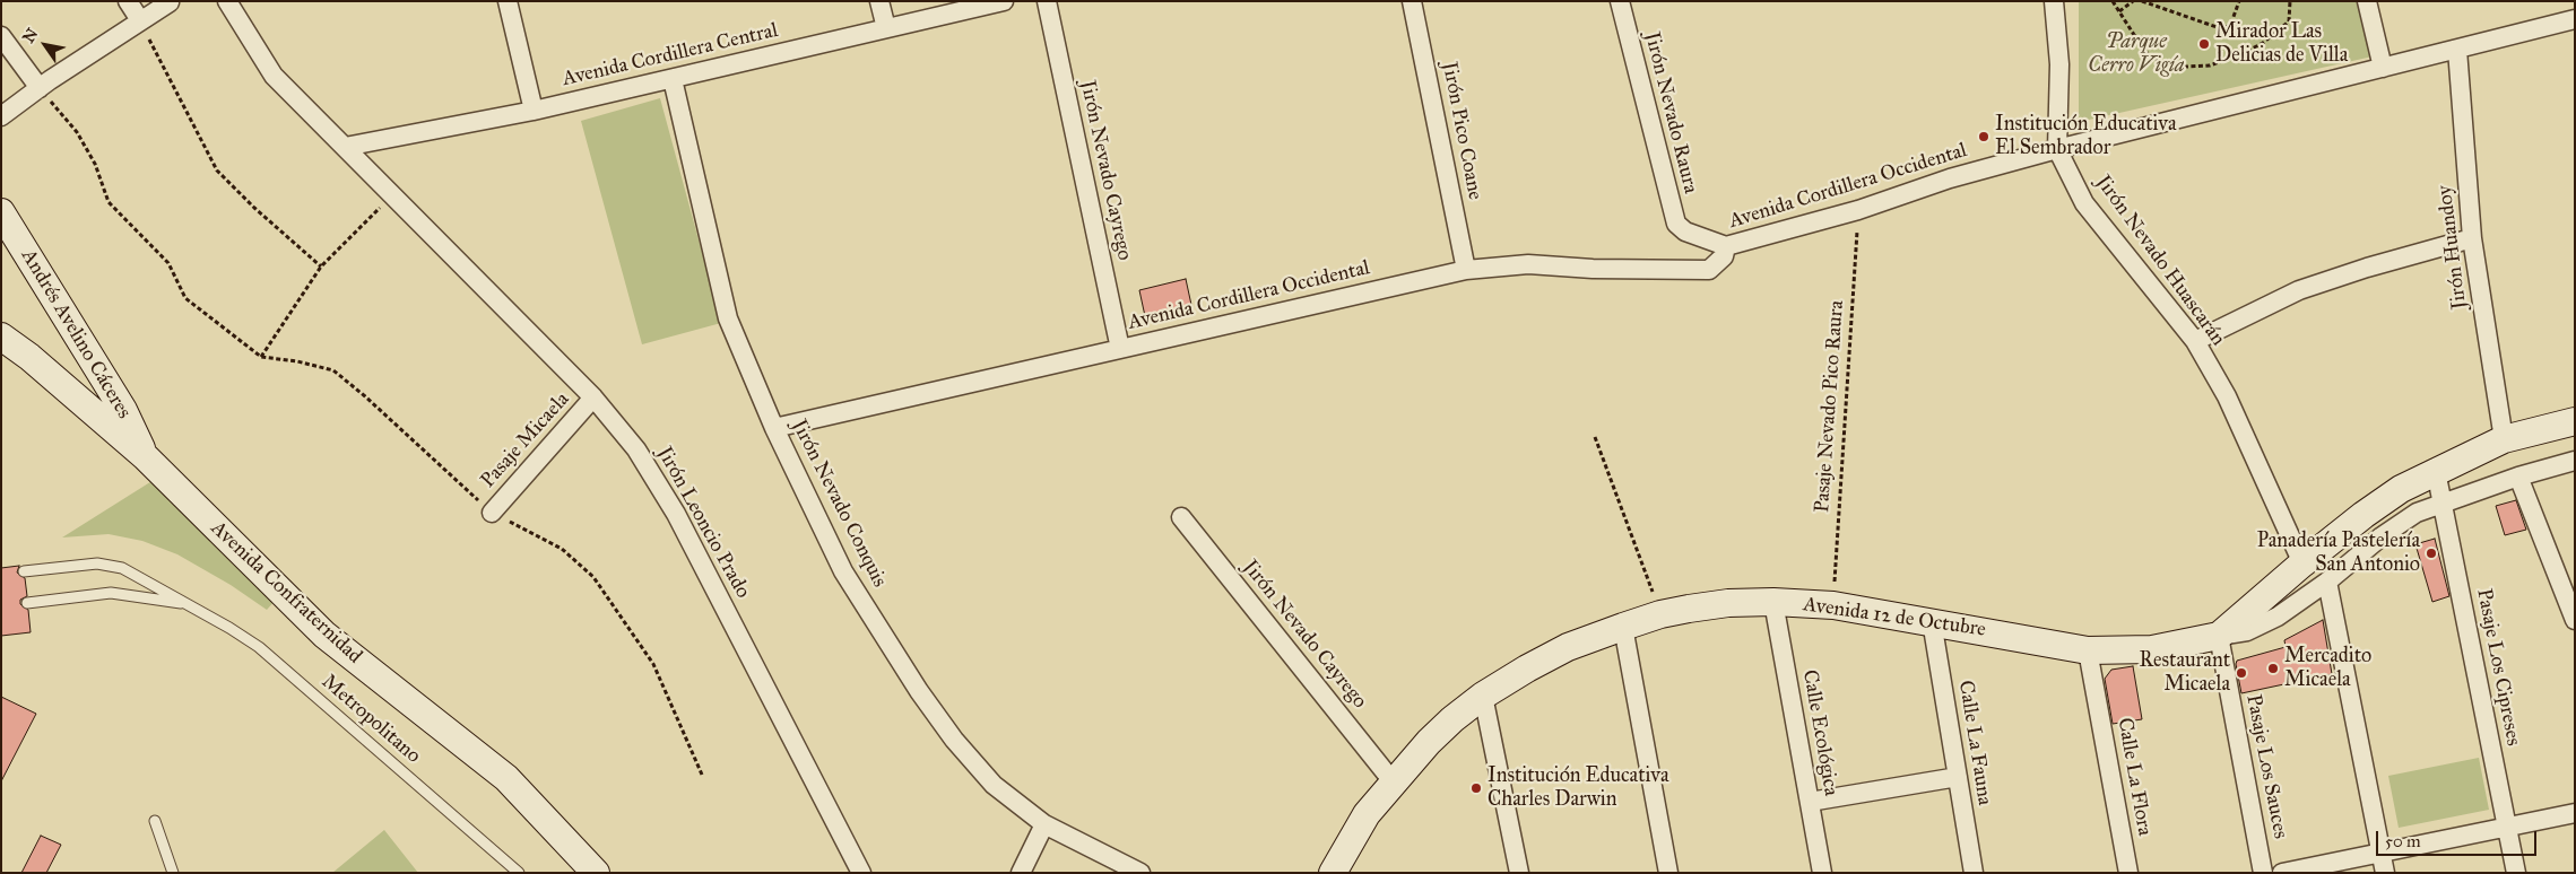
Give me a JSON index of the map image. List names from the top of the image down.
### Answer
{
  "streets": {
    "street": [
      "Avenida Cordillera Central",
      "Jirón Nevado Raura",
      "Jirón Pico Coane",
      "Jirón Nevado Cayrego",
      "Avenida Cordillera Occidental",
      "Jirón Huandoy",
      "Jirón Nevado Huascarán",
      "Andrés Avelino Cáceres",
      "Pasaje Micaela",
      "Jirón Nevado Conquis",
      "Jirón Leoncio Prado",
      "Avenida Confraternidad",
      "Avenida 12 de Octubre",
      "Pasaje Los Cipreses",
      "Calle Ecológica",
      "Calle La Fauna",
      "Pasaje Los Sauces",
      "Calle La Flora"
    ],
    "lane": ["Metropolitano"],
    "path": ["Pasaje Nevado Pico Raura"]
  },
  "crossings": [
    ["Avenida Cordillera Central", "Jirón Nevado Conquis"],
    ["Avenida Cordillera Central", "Jirón Leoncio Prado"],
    ["Jirón Nevado Raura", "Avenida Cordillera Occidental"],
    ["Jirón Pico Coane", "Avenida Cordillera Occidental"],
    ["Jirón Nevado Cayrego", "Avenida Cordillera Occidental"],
    ["Jirón Nevado Cayrego", "Avenida 12 de Octubre"],
    ["Avenida Cordillera Occidental", "Jirón Huandoy"],
    ["Avenida Cordillera Occidental", "Jirón Nevado Huascarán"],
    ["Avenida Cordillera Occidental", "Pasaje Nevado Pico Raura"],
    ["Avenida Cordillera Occidental", "Jirón Nevado Conquis"],
    ["Jirón Huandoy", "Avenida 12 de Octubre"],
    ["Jirón Nevado Huascarán", "Avenida 12 de Octubre"],
    ["Andrés Avelino Cáceres", "Avenida Confraternidad"],
    ["Pasaje Nevado Pico Raura", "Avenida 12 de Octubre"],
    ["Pasaje Micaela", "Jirón Leoncio Prado"],
    ["Avenida 12 de Octubre", "Pasaje Los Cipreses"],
    ["Avenida 12 de Octubre", "Calle Ecológica"],
    ["Avenida 12 de Octubre", "Calle La Fauna"],
    ["Avenida 12 de Octubre", "Pasaje Los Sauces"],
    ["Avenida 12 de Octubre", "Calle La Flora"]
  ],
  "parks": ["Parque Cerro Vigía"],
  "places": [
    "Mirador Las Delicias de Villa",
    "Institución Educativa El Sembrador",
    "Panadería Pastelería San Antonio",
    "Mercadito Micaela",
    "Restaurant Micaela",
    "Institución Educativa Charles Darwin"
  ],
  "scale_bar": "50 m",
  "north": "top left"
}
